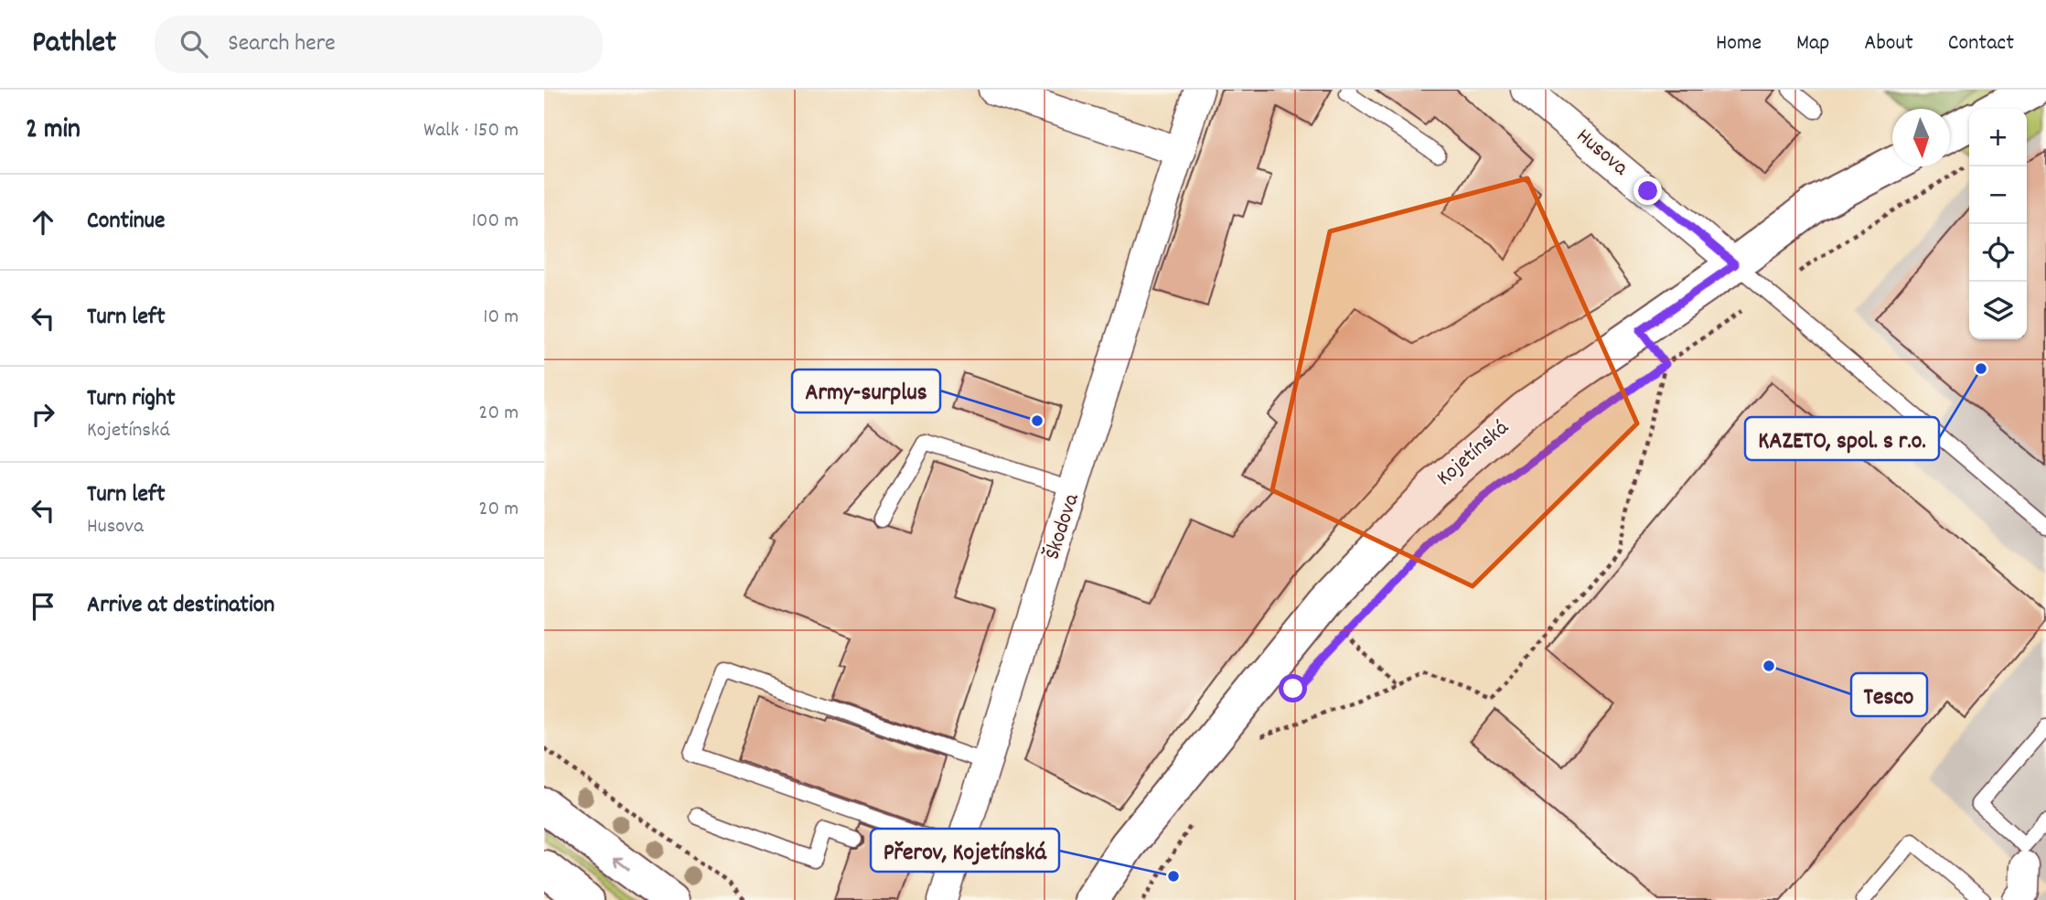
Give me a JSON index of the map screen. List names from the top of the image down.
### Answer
{
  "streets": {
    "main road": ["Kojetínská"],
    "street": ["Husova", "Škodova"]
  },
  "crossings": [
    ["Husova", "Kojetínská"]
  ],
  "places": [
    "KAZETO, spol. s r.o.",
    "Army-surplus",
    "Tesco",
    "Přerov, Kojetínská"
  ],
  "north": "bottom",
  "page": {
    "header": "Pathlet",
    "search": "Search here",
    "nav": [
      "Home",
      "Map",
      "About",
      "Contact"
    ],
    "heading": ["2 min", "Walk · 150 m"],
    "map_buttons": ["+", "−"],
    "list": [
      ["Continue", "100 m"],
      ["Turn left", "10 m"],
      ["Turn right", "Kojetínská", "20 m"],
      ["Turn left", "Husova", "20 m"],
      "Arrive at destination"
    ]
  }
}
